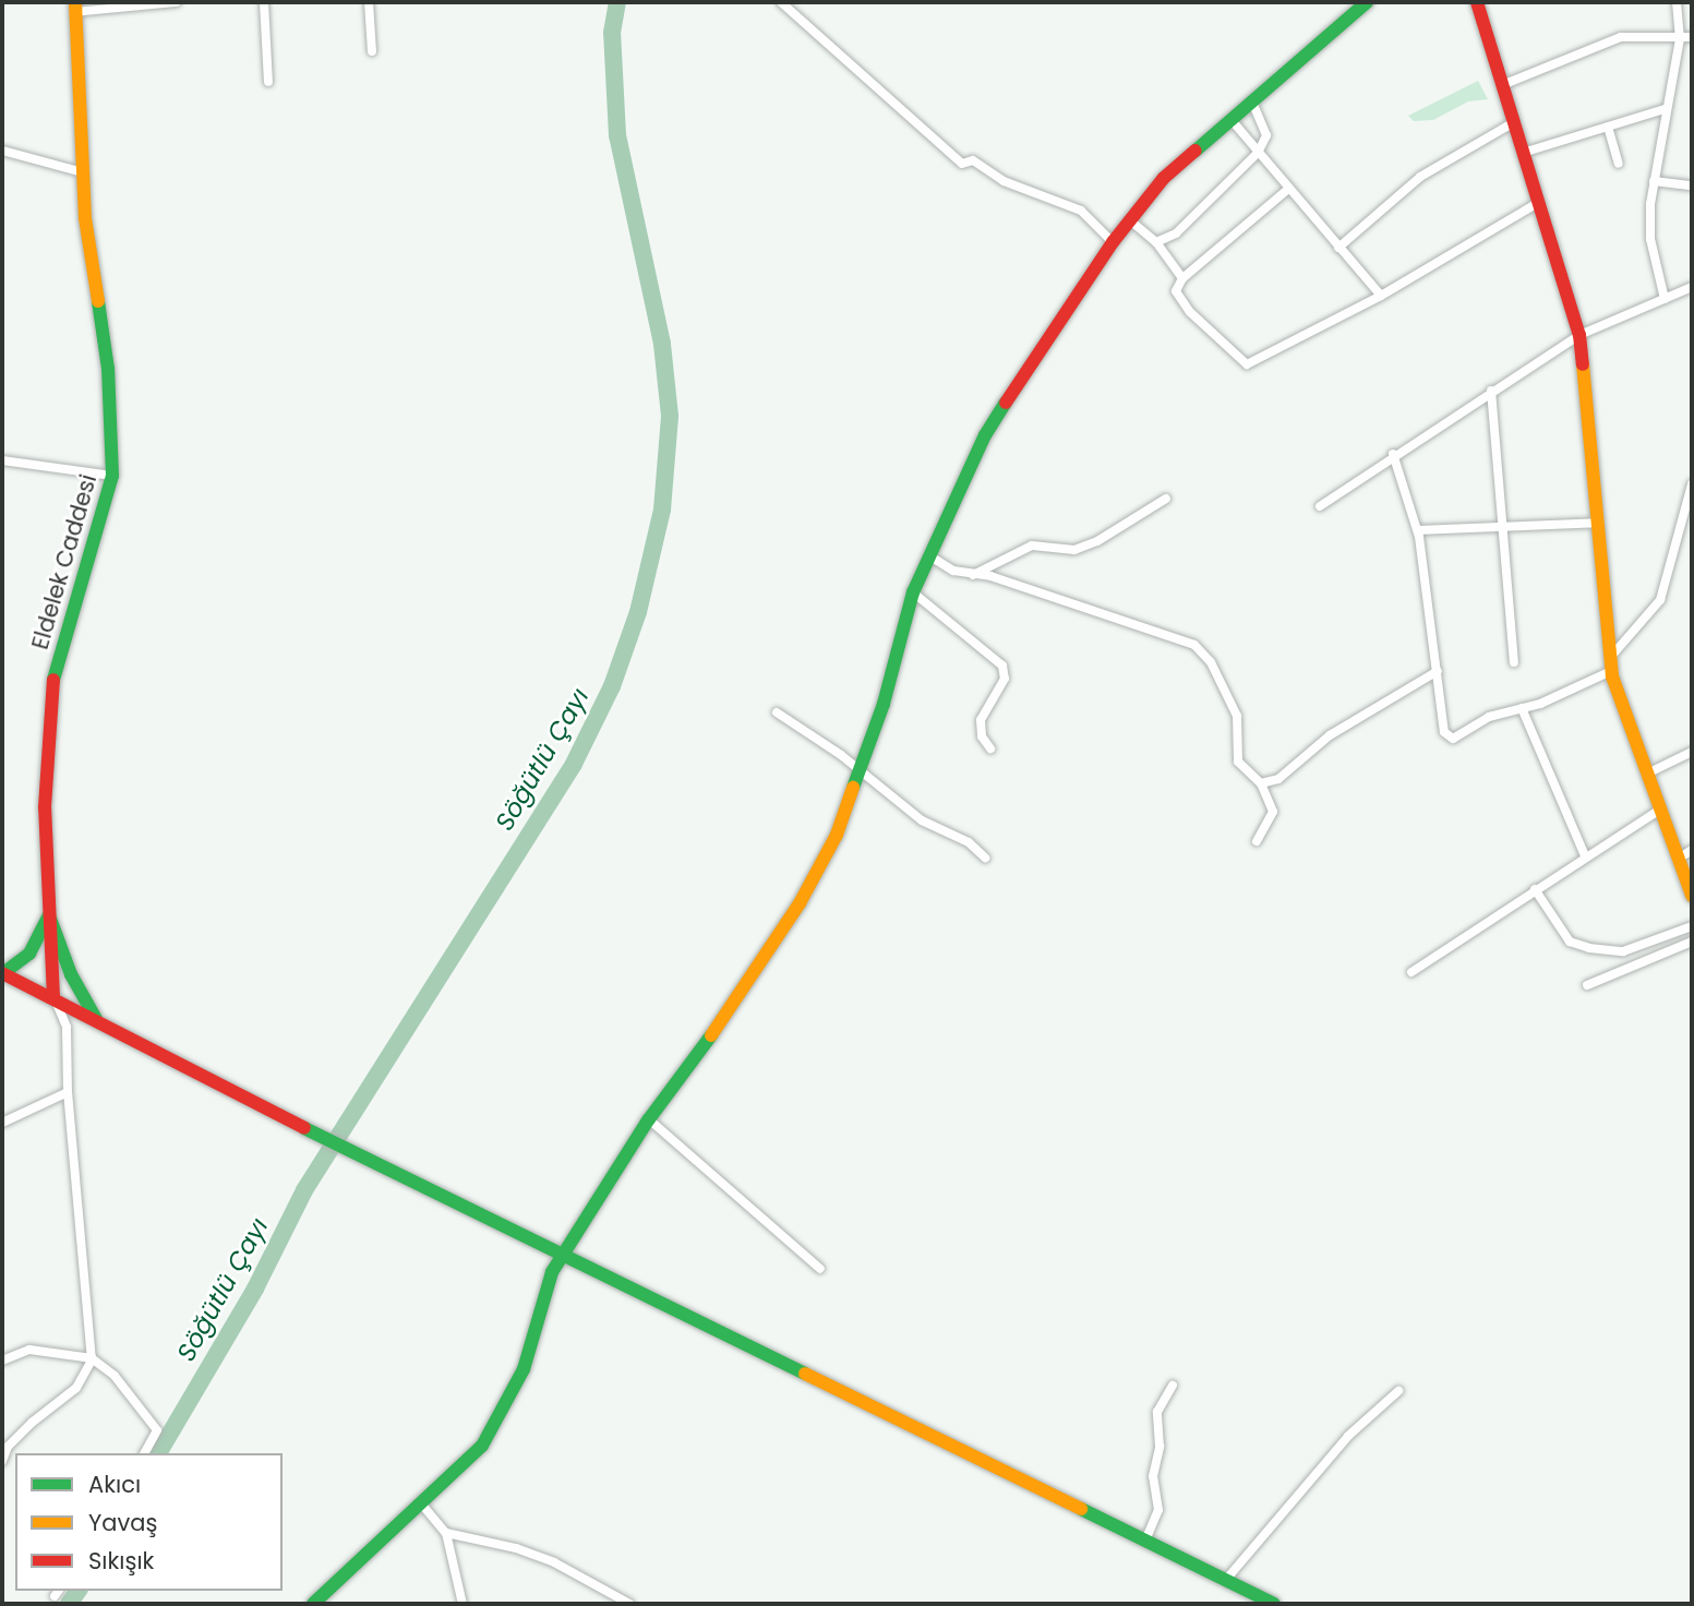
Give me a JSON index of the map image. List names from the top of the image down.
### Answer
{
  "streets": {
    "street": ["Eldelek Caddesi"]
  },
  "water": ["Söğütlü Çayı"],
  "legend": ["Akıcı", "Yavaş", "Sıkışık"]
}
